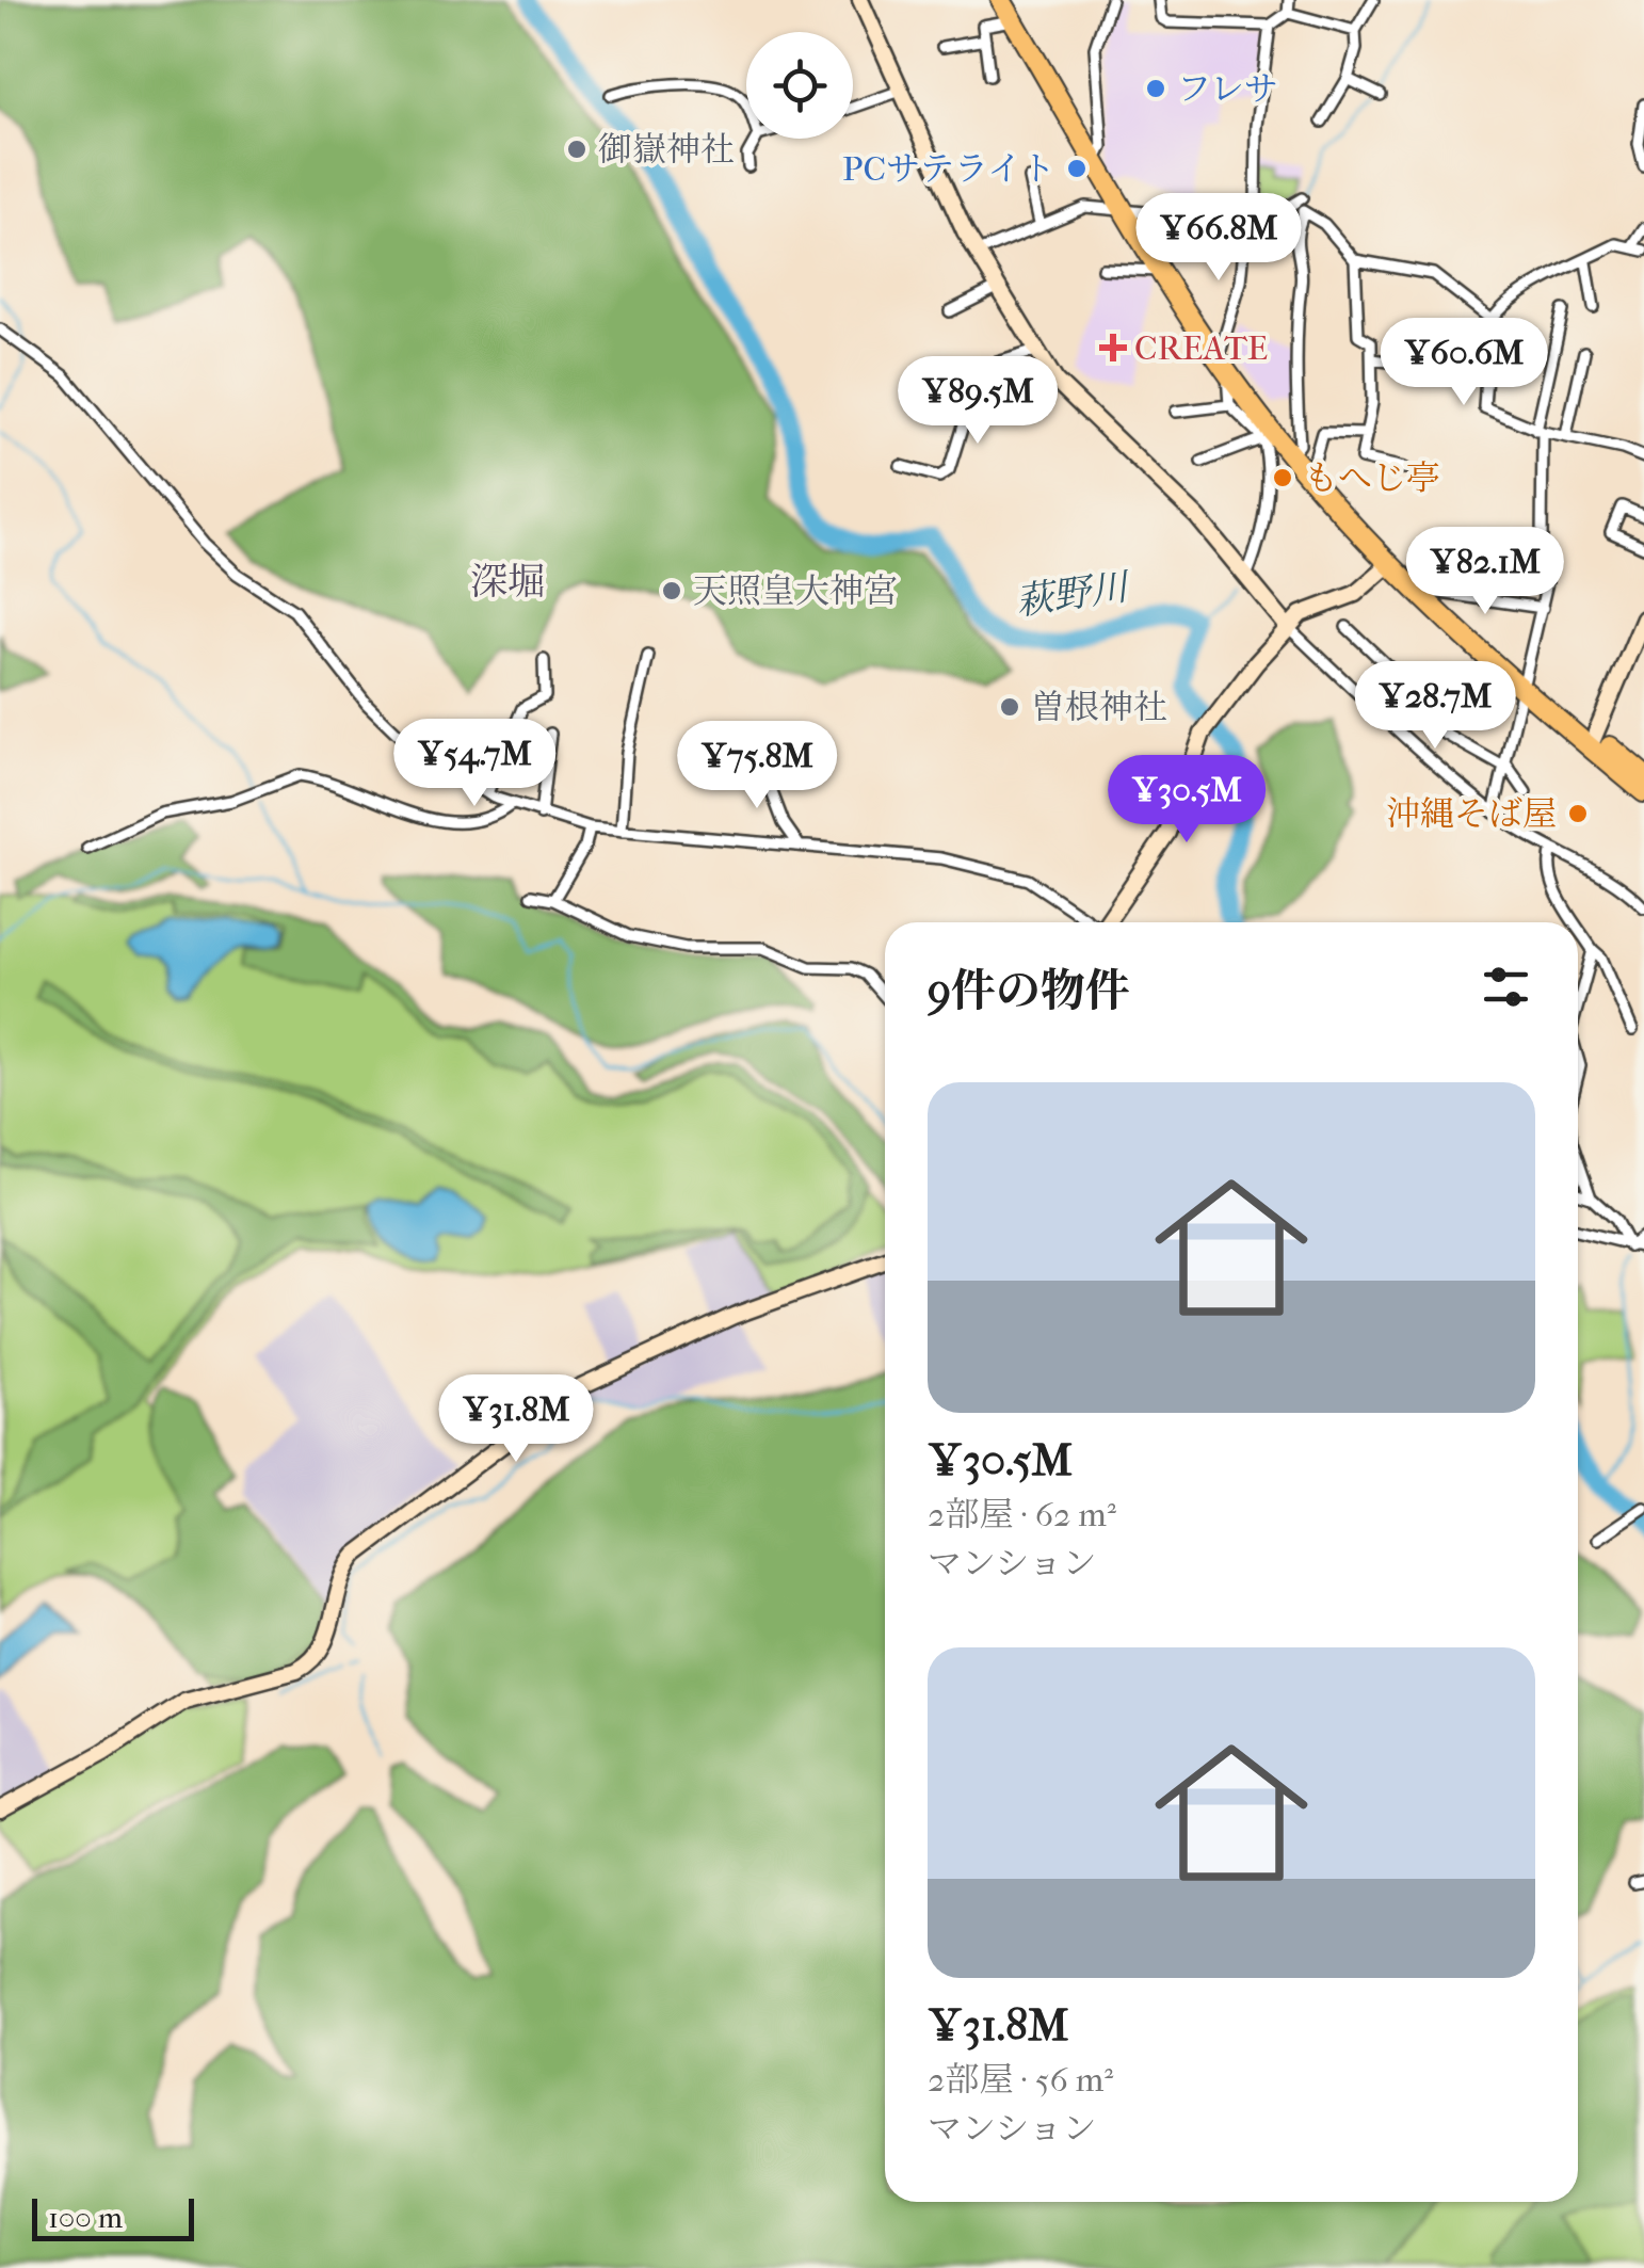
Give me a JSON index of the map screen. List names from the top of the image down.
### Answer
{
  "districts": ["深堀"],
  "water": ["萩野川"],
  "places": {
    "other": [
      "フレサ",
      "御嶽神社",
      "PCサテライト",
      "もへじ亭",
      "天照皇大神宮",
      "曽根神社",
      "沖縄そば屋"
    ],
    "health": ["CREATE"]
  },
  "scale_bar": "100 m",
  "page": {
    "price": [
      "¥66.8M",
      "¥60.6M",
      "¥89.5M",
      "¥82.1M",
      "¥28.7M",
      "¥54.7M",
      "¥75.8M",
      "¥30.5M",
      "¥31.8M"
    ],
    "heading": "9件の物件",
    "list": [
      {
        "name": "¥30.5M",
        "note": "2部屋 · 62 m² · マンション"
      },
      {
        "name": "¥31.8M",
        "note": "2部屋 · 56 m² · マンション"
      }
    ],
    "scale": "100 m"
  }
}
